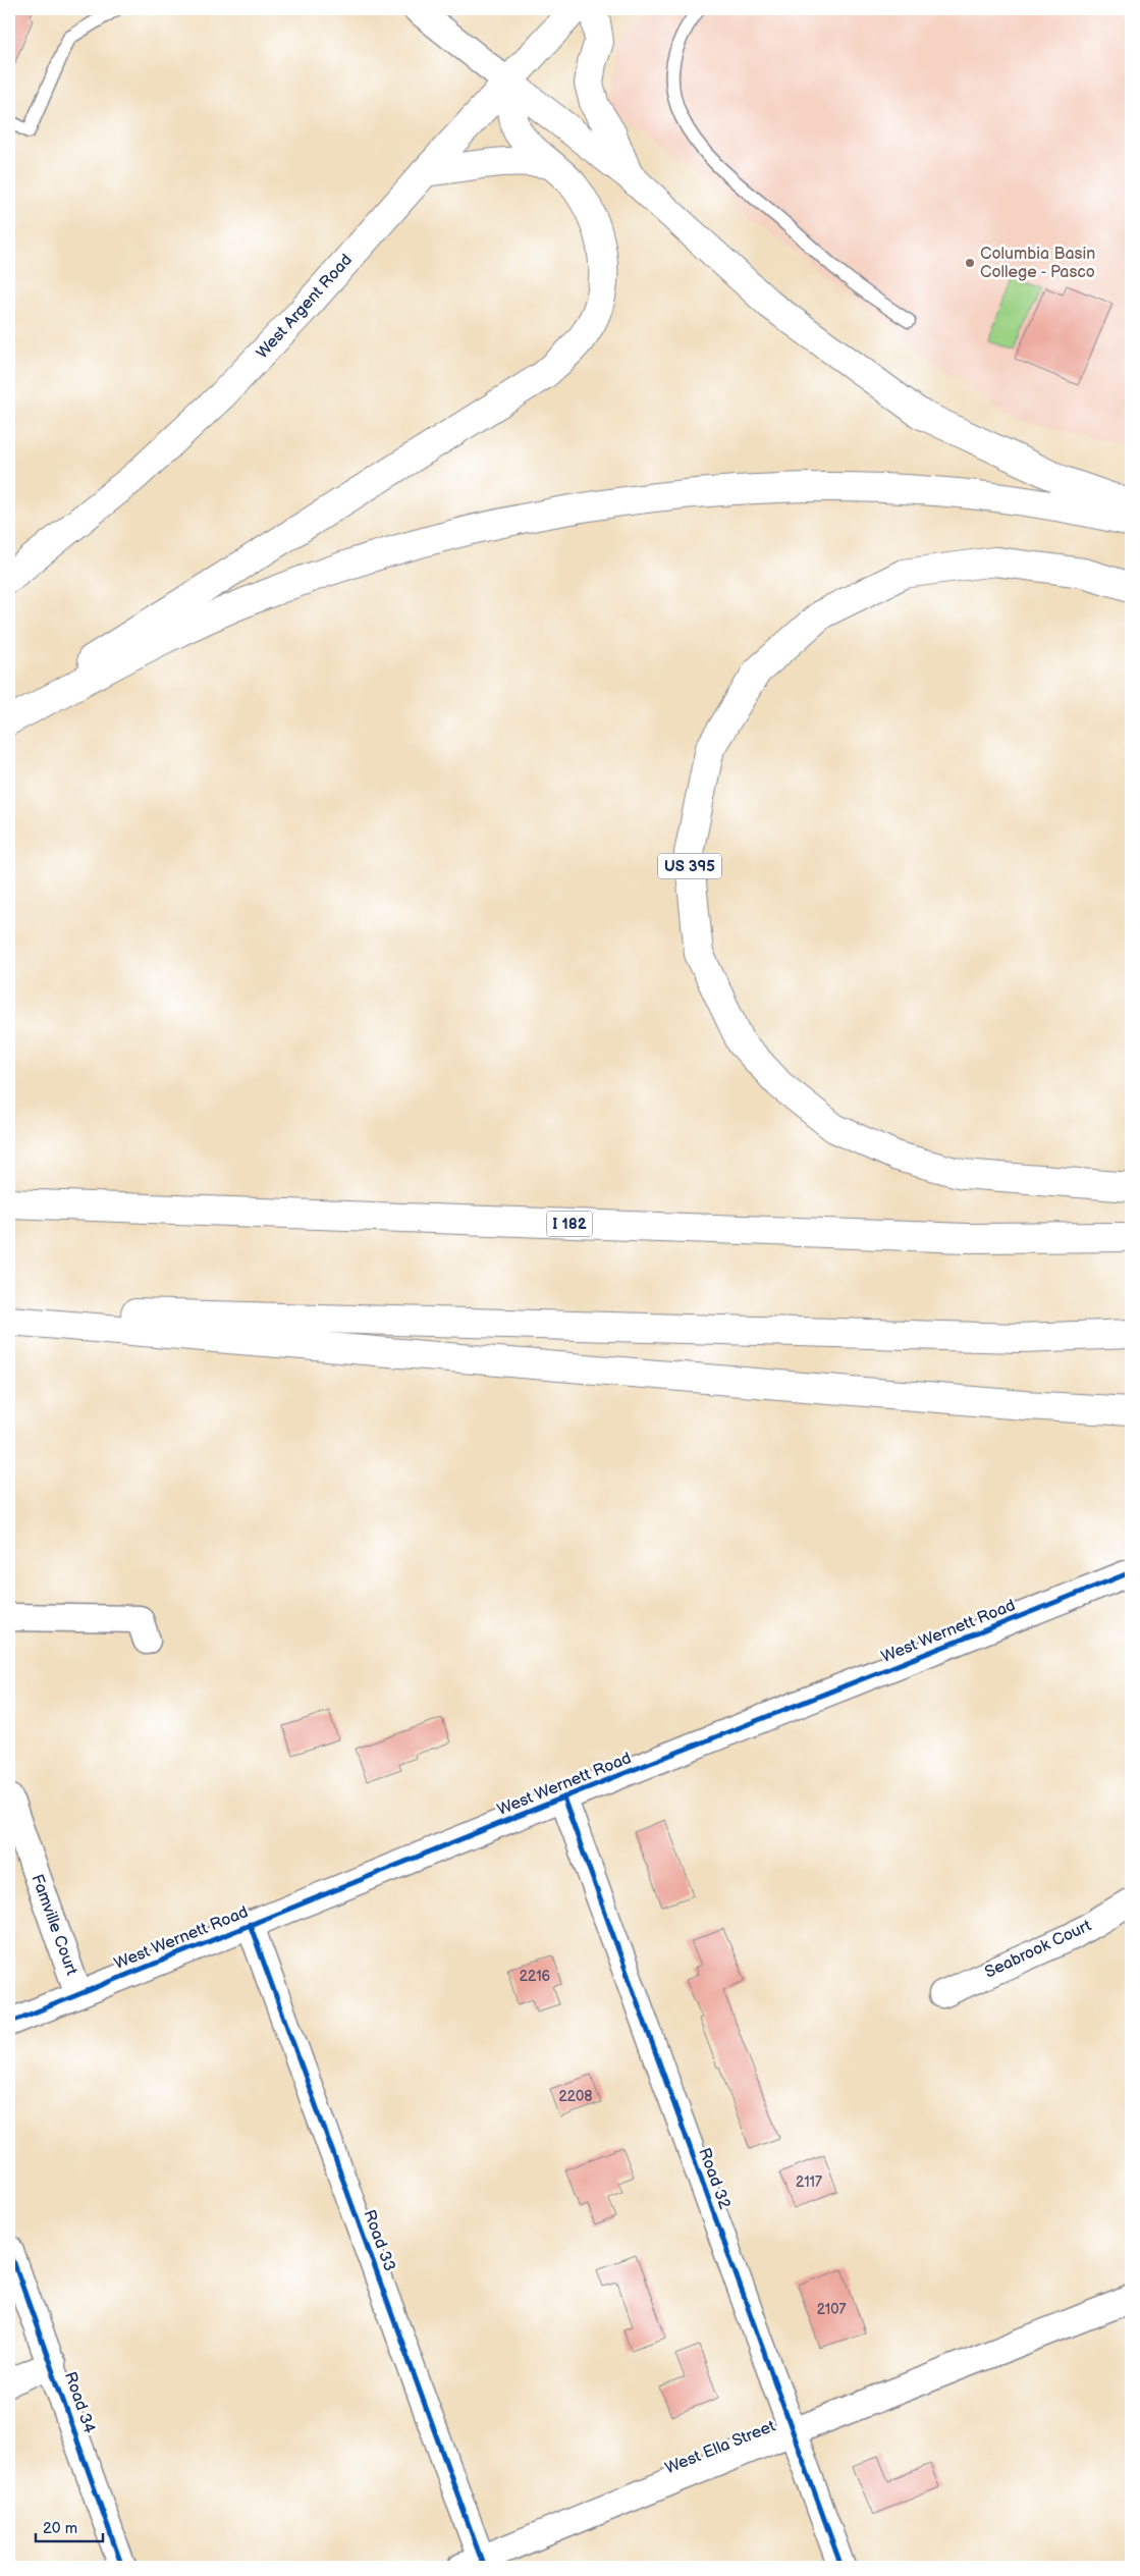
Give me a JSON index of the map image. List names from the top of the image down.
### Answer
{
  "streets": {
    "main road": ["West Argent Road", "US 395", "I 182"],
    "street": [
      "West Wernett Road",
      "Famville Court",
      "Seabrook Court",
      "Road 32",
      "Road 33",
      "Road 34",
      "West Ella Street"
    ]
  },
  "crossings": [
    ["West Wernett Road", "Famville Court"],
    ["West Wernett Road", "Road 32"],
    ["West Wernett Road", "Road 33"],
    ["Road 32", "West Ella Street"],
    ["Road 33", "West Ella Street"]
  ],
  "places": ["Columbia Basin College - Pasco"],
  "house_numbers": [
    "2216",
    "2208",
    "2117",
    "2107"
  ],
  "scale_bar": "20 m"
}
